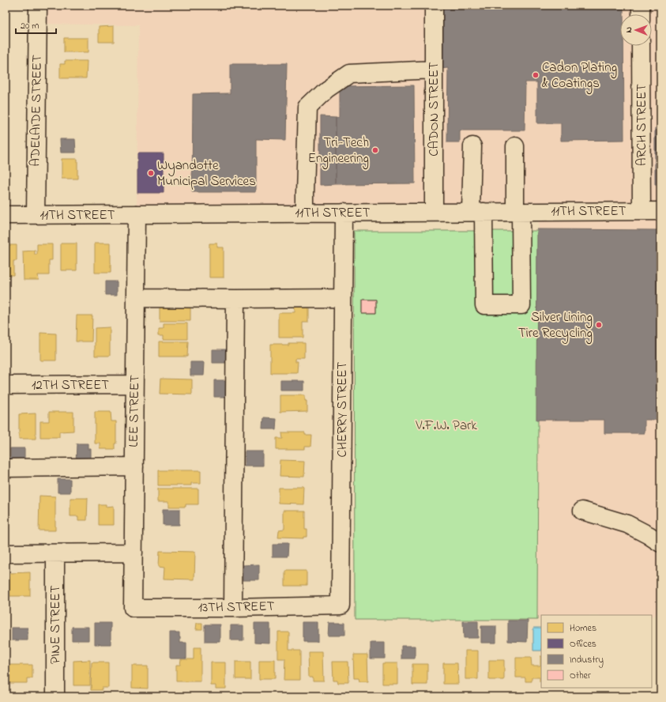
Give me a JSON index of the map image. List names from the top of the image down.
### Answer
{
  "streets": {
    "street": [
      "CADON STREET",
      "ADELAIDE STREET",
      "ARCH STREET",
      "11TH STREET",
      "12TH STREET",
      "CHERRY STREET",
      "LEE STREET",
      "13TH STREET",
      "PINE STREET"
    ]
  },
  "crossings": [
    ["CADON STREET", "11TH STREET"],
    ["ADELAIDE STREET", "11TH STREET"],
    ["ARCH STREET", "11TH STREET"],
    ["11TH STREET", "CHERRY STREET"],
    ["11TH STREET", "LEE STREET"],
    ["12TH STREET", "LEE STREET"],
    ["CHERRY STREET", "13TH STREET"],
    ["LEE STREET", "13TH STREET"]
  ],
  "parks": ["V.F.W. Park"],
  "places": [
    "Cadon Plating & Coatings",
    "Tri-Tech Engineering",
    "Wyandotte Municipal Services",
    "Silver Lining Tire Recycling"
  ],
  "legend": [
    "Homes",
    "Offices",
    "Industry",
    "Other"
  ],
  "scale_bar": "20 m",
  "north": "left"
}
